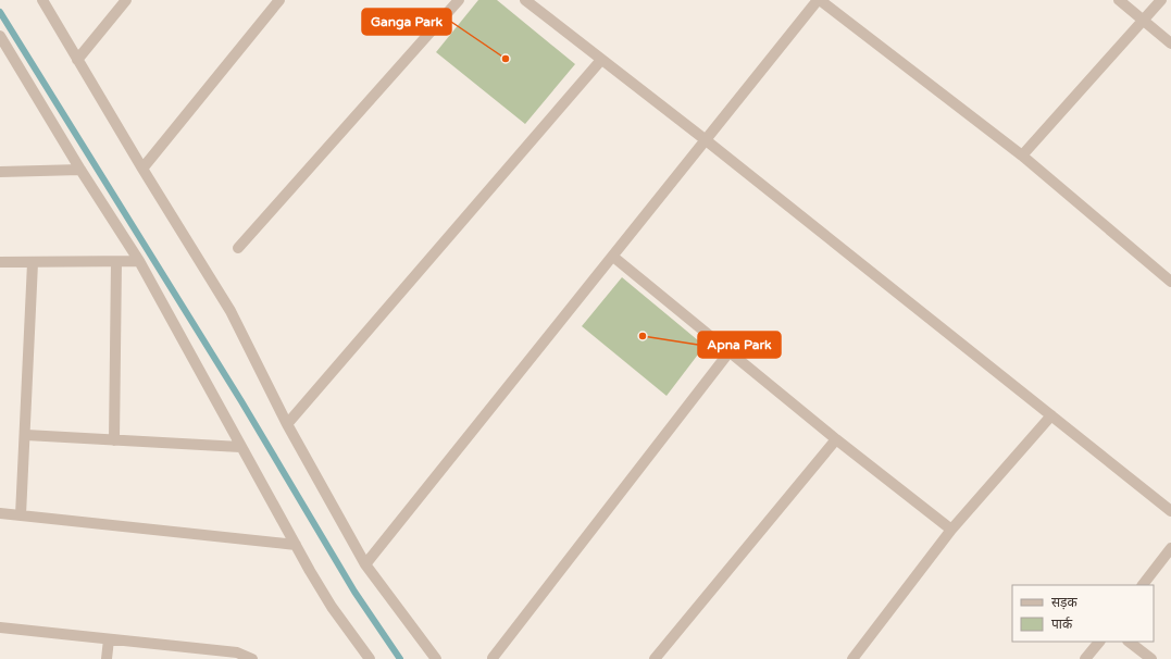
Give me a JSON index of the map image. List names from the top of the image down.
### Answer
{
  "places": ["Ganga Park", "Apna Park"],
  "legend": ["सड़क", "पार्क"]
}
